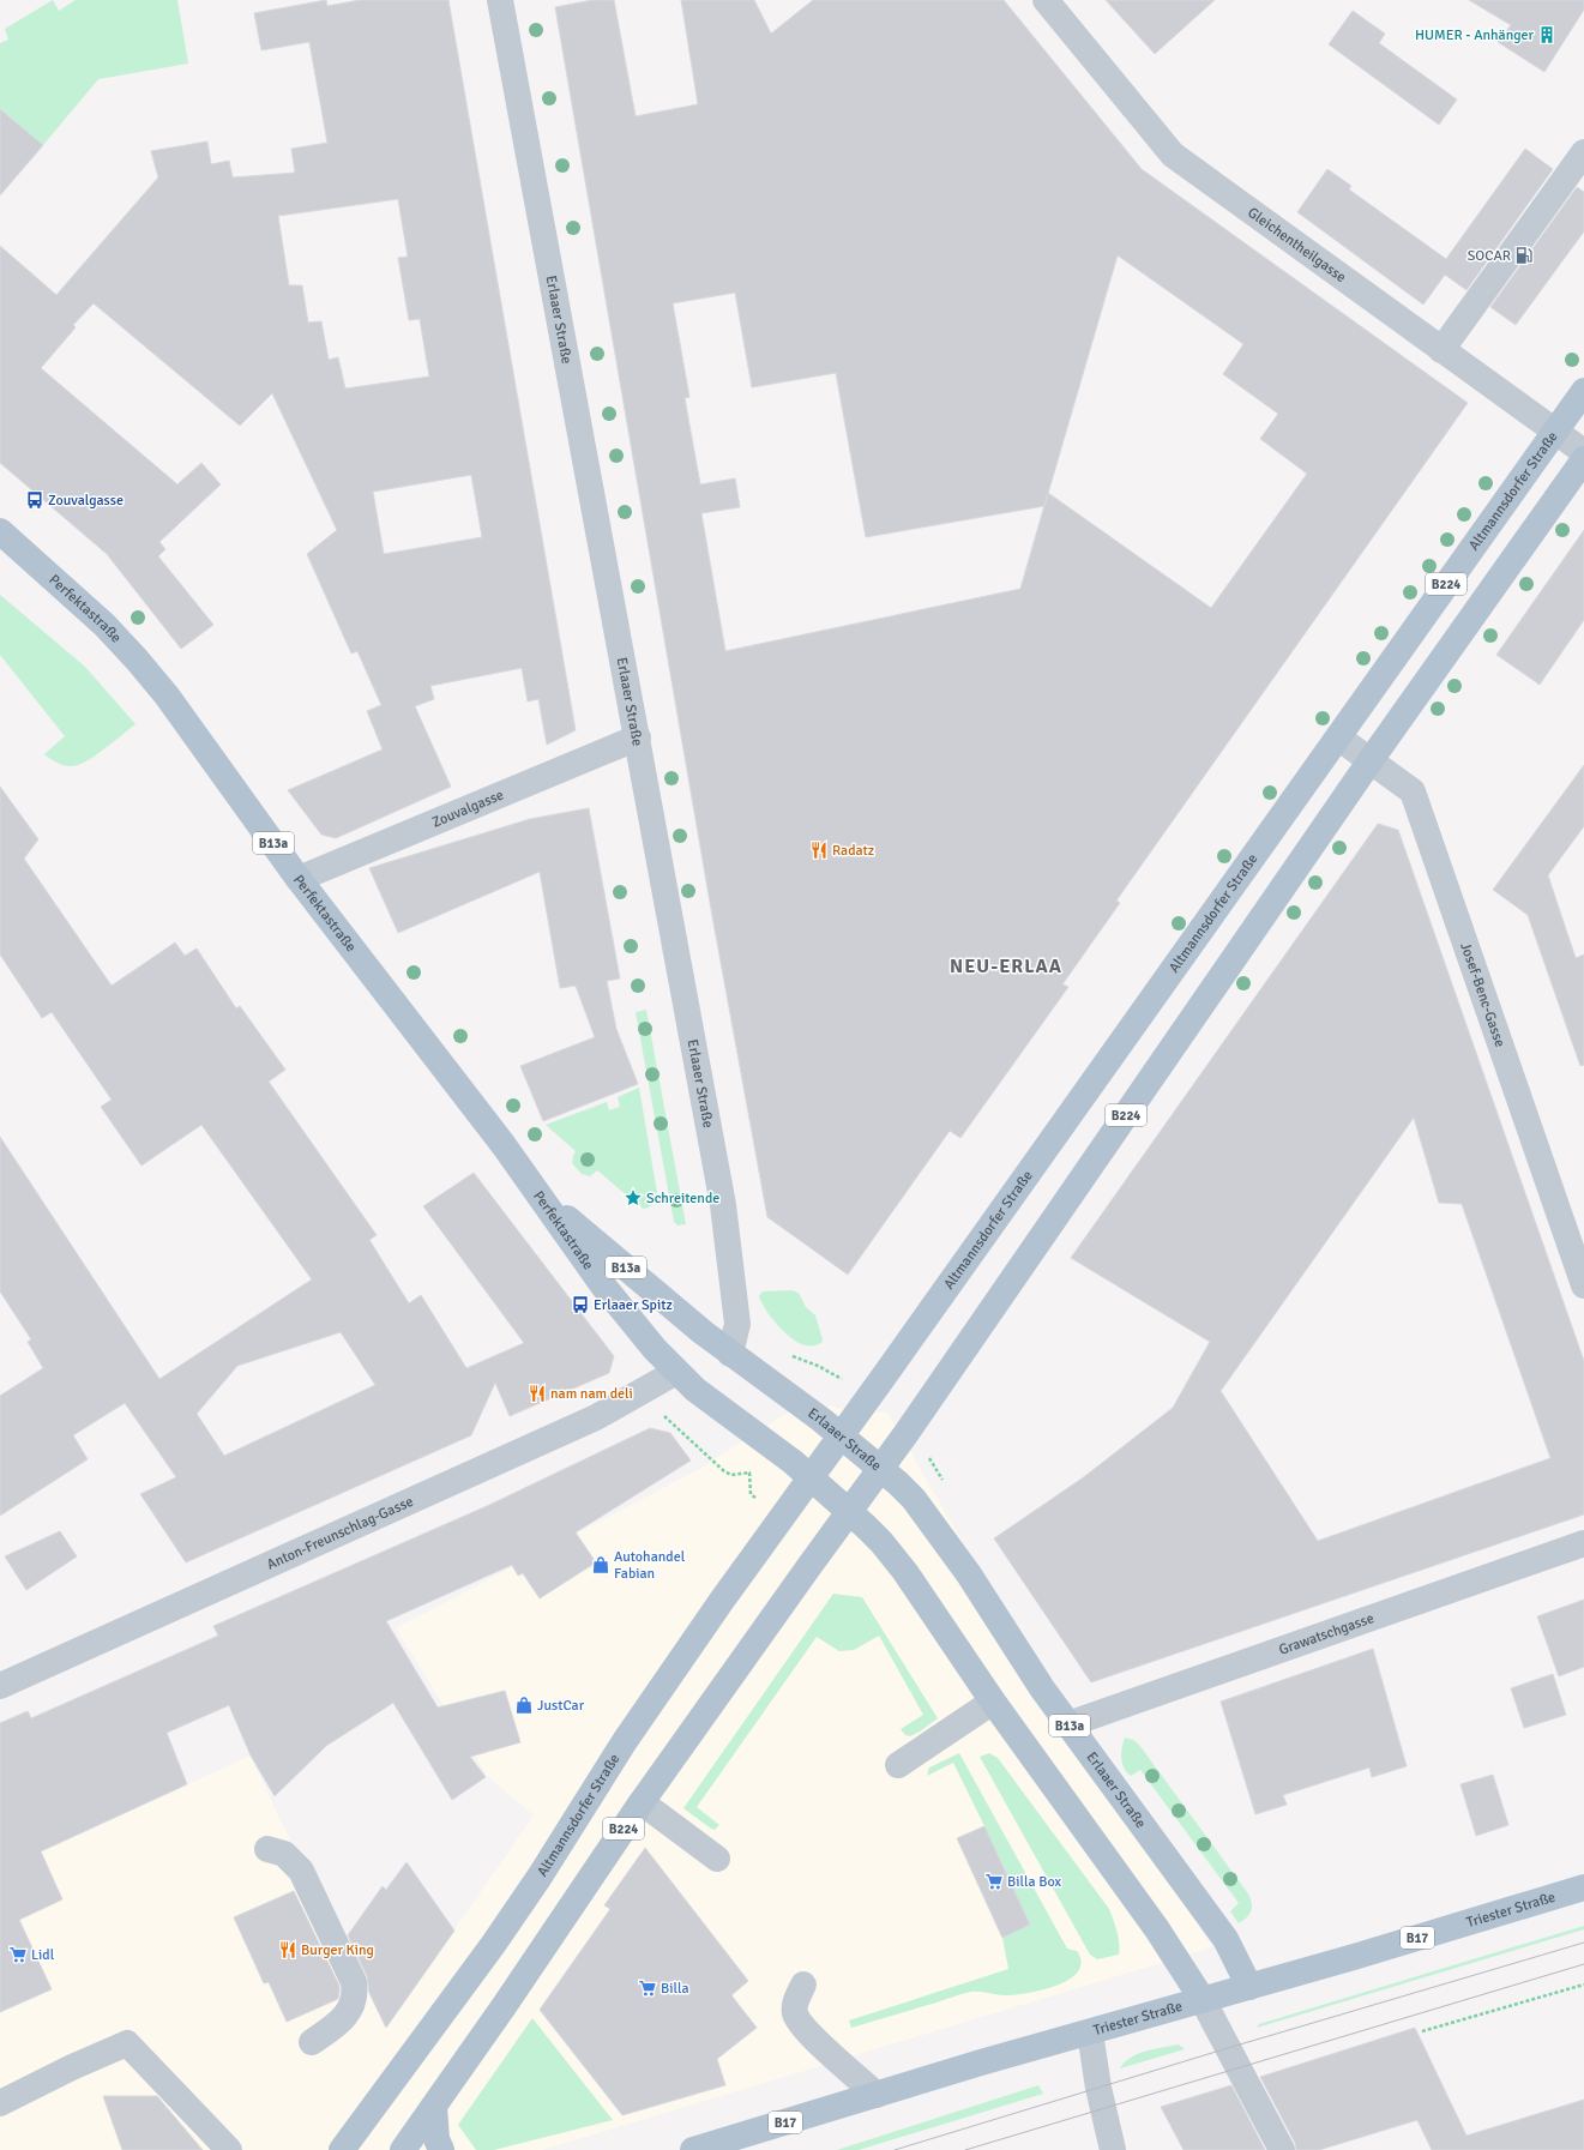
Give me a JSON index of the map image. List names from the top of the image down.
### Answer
{
  "streets": {
    "main road": [
      "Erlaaer Straße",
      "Altmannsdorfer Straße",
      "B224",
      "Perfektastraße",
      "B13a",
      "Triester Straße",
      "B17"
    ],
    "street": [
      "Gleichentheilgasse",
      "Zouvalgasse",
      "Josef-Benc-Gasse",
      "Anton-Freunschlag-Gasse",
      "Grawatschgasse"
    ]
  },
  "crossings": [
    ["Gleichentheilgasse", "Altmannsdorfer Straße"],
    ["Erlaaer Straße", "Altmannsdorfer Straße"],
    ["Erlaaer Straße", "Perfektastraße"],
    ["Erlaaer Straße", "Zouvalgasse"],
    ["Erlaaer Straße", "Grawatschgasse"],
    ["Erlaaer Straße", "Triester Straße"],
    ["Altmannsdorfer Straße", "B13a"],
    ["Altmannsdorfer Straße", "Josef-Benc-Gasse"],
    ["Perfektastraße", "Zouvalgasse"],
    ["Perfektastraße", "B13a"],
    ["Perfektastraße", "Anton-Freunschlag-Gasse"],
    ["B13a", "Anton-Freunschlag-Gasse"],
    ["B13a", "Triester Straße"]
  ],
  "districts": ["NEU-ERLAA"],
  "places": {
    "building": ["HUMER - Anhänger"],
    "fuel station": ["SOCAR"],
    "bus stop": ["Zouvalgasse", "Erlaaer Spitz"],
    "restaurant": ["Radatz", "nam nam deli", "Burger King"],
    "place": ["Schreitende"],
    "shop": ["Autohandel Fabian", "JustCar"],
    "supermarket": ["Billa Box", "Lidl", "Billa"]
  }
}
